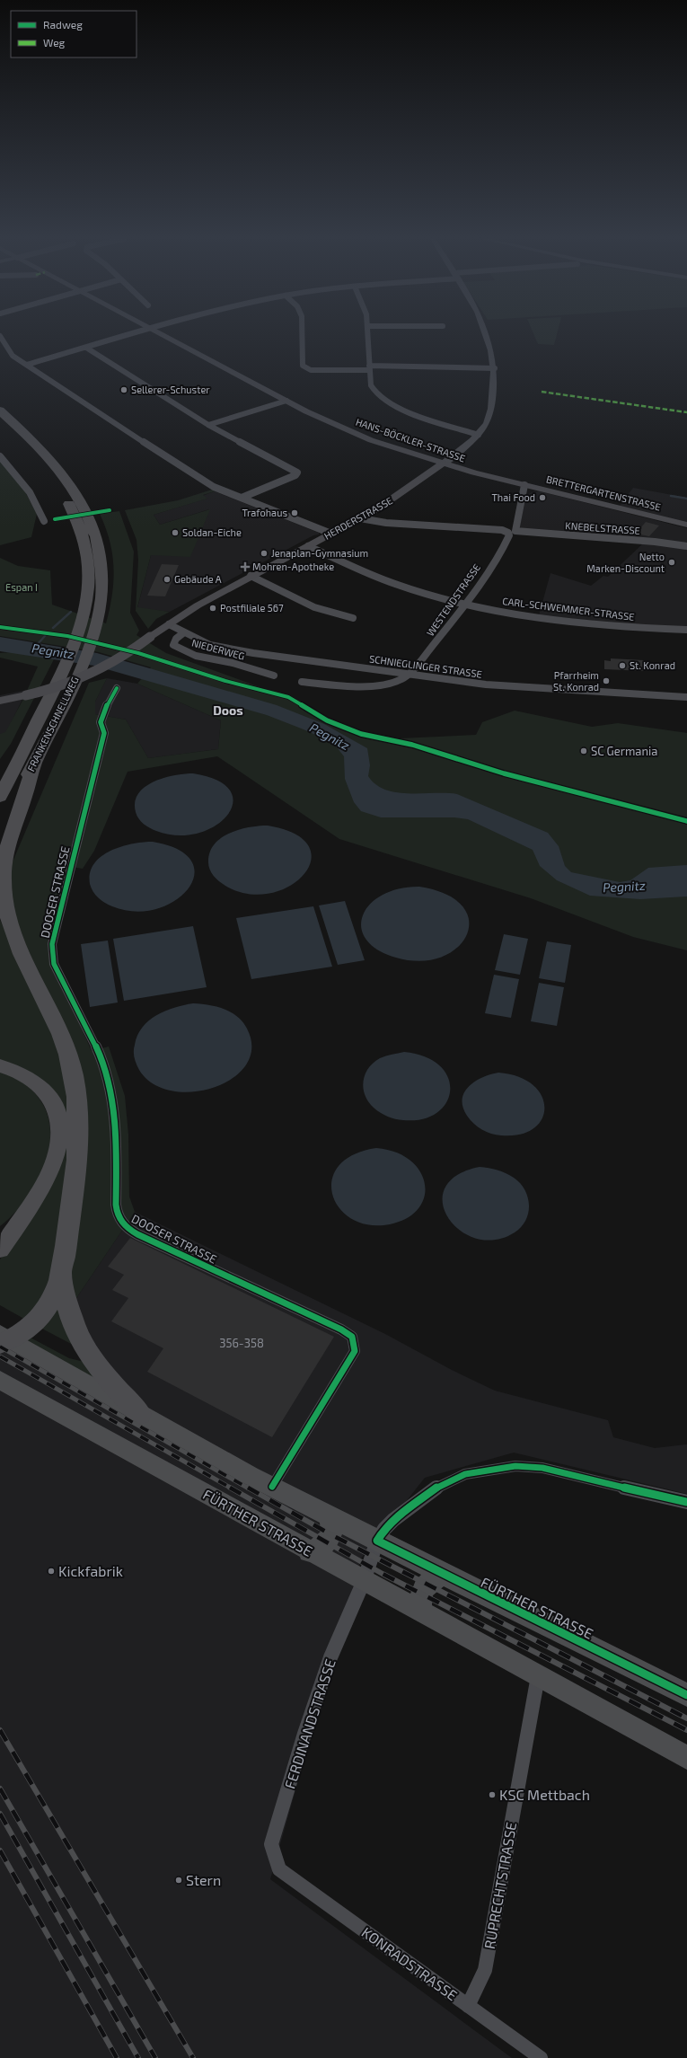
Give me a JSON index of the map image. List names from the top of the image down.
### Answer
{
  "streets": {
    "highway": ["FRANKENSCHNELLWEG"],
    "main road": [
      "HANS-BÖCKLER-STRASSE",
      "BRETTERGARTENSTRASSE",
      "HERDERSTRASSE",
      "FÜRTHER STRASSE"
    ],
    "street": [
      "KNEBELSTRASSE",
      "WESTENDSTRASSE",
      "CARL-SCHWEMMER-STRASSE",
      "NIEDERWEG",
      "SCHNIEGLINGER STRASSE",
      "DOOSER STRASSE",
      "FERDINANDSTRASSE",
      "RUPRECHTSTRASSE",
      "KONRADSTRASSE"
    ]
  },
  "crossings": [
    ["HANS-BÖCKLER-STRASSE", "BRETTERGARTENSTRASSE"],
    ["HANS-BÖCKLER-STRASSE", "HERDERSTRASSE"],
    ["BRETTERGARTENSTRASSE", "KNEBELSTRASSE"],
    ["HERDERSTRASSE", "WESTENDSTRASSE"],
    ["HERDERSTRASSE", "CARL-SCHWEMMER-STRASSE"],
    ["HERDERSTRASSE", "SCHNIEGLINGER STRASSE"],
    ["WESTENDSTRASSE", "CARL-SCHWEMMER-STRASSE"],
    ["WESTENDSTRASSE", "SCHNIEGLINGER STRASSE"],
    ["NIEDERWEG", "SCHNIEGLINGER STRASSE"],
    ["DOOSER STRASSE", "FÜRTHER STRASSE"],
    ["FÜRTHER STRASSE", "FERDINANDSTRASSE"],
    ["FÜRTHER STRASSE", "RUPRECHTSTRASSE"],
    ["FERDINANDSTRASSE", "KONRADSTRASSE"],
    ["RUPRECHTSTRASSE", "KONRADSTRASSE"]
  ],
  "districts": ["Doos"],
  "water": ["Pegnitz"],
  "parks": ["Espan I"],
  "places": {
    "other": [
      "Sellerer-Schuster",
      "Thai Food",
      "Trafohaus",
      "Soldan-Eiche",
      "Jenaplan-Gymnasium",
      "Netto Marken-Discount",
      "Gebäude A",
      "Postfiliale 567",
      "St. Konrad",
      "Pfarrheim St. Konrad",
      "SC Germania",
      "Kickfabrik",
      "KSC Mettbach",
      "Stern"
    ],
    "health": ["Mohren-Apotheke"]
  },
  "house_numbers": ["356-358"],
  "legend": ["Radweg", "Weg"]
}
